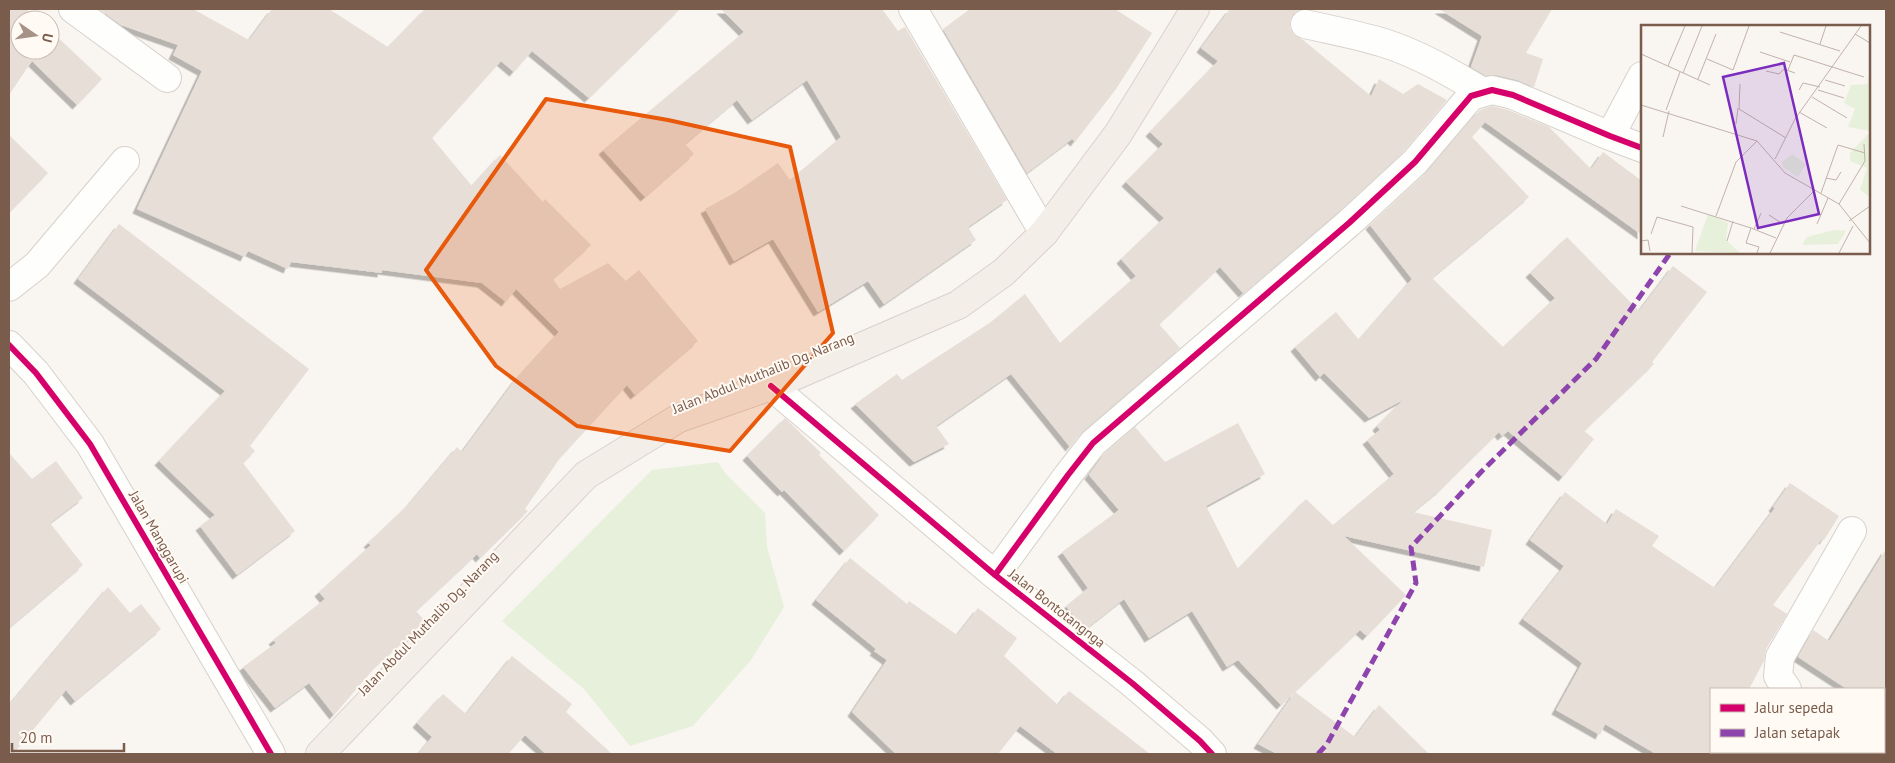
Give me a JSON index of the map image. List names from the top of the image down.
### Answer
{
  "streets": {
    "main road": ["Jalan Abdul Muthalib Dg. Narang"],
    "street": ["Jalan Manggarupi", "Jalan Bontotangnga"]
  },
  "crossings": [
    ["Jalan Abdul Muthalib Dg. Narang", "Jalan Bontotangnga"]
  ],
  "legend": ["Jalur sepeda", "Jalan setapak"],
  "scale_bar": "20 m",
  "north": "right"
}
